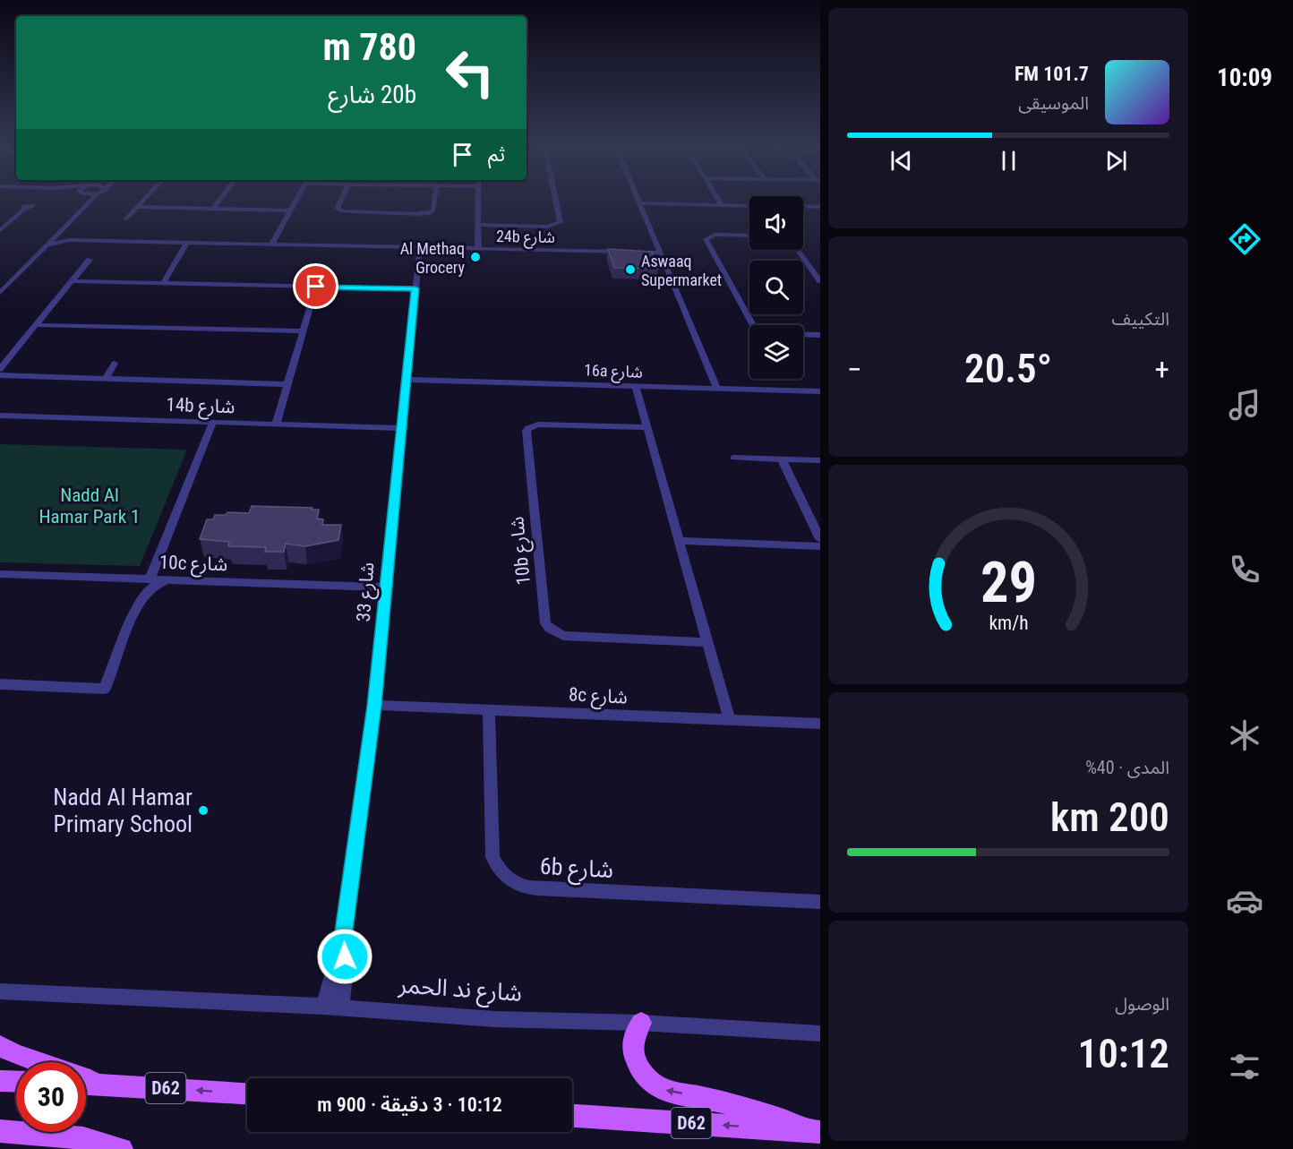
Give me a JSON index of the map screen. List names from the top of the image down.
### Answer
{
  "streets": {
    "main road": ["D62"],
    "street": [
      "24b شارع",
      "16a شارع",
      "14b شارع",
      "10b شارع",
      "10c شارع",
      "شارع 33",
      "8c شارع",
      "6b شارع",
      "شارع ند الحمر"
    ]
  },
  "crossings": [
    ["24b شارع", "شارع 33"],
    ["16a شارع", "شارع 33"],
    ["14b شارع", "شارع 33"],
    ["10c شارع", "شارع 33"],
    ["شارع 33", "8c شارع"],
    ["شارع 33", "شارع ند الحمر"],
    ["8c شارع", "6b شارع"]
  ],
  "parks": ["Nadd Al Hamar Park 1"],
  "places": ["Al Methaq Grocery", "Aswaaq Supermarket", "Nadd Al Hamar Primary School"],
  "page": {
    "tabs": "10:09",
    "turn": ["780 m", "20b شارع"],
    "song": ["101.7 FM", "الموسيقى"],
    "then": "ثم",
    "tile": [
      "التكييف",
      ["المدى · 40%", "200 km"],
      ["الوصول", "10:12"]
    ],
    "heat": ["−", "20.5°", "+"],
    "limit": "30",
    "trip": "10:12 · 3 دقيقة · 900 m",
    "gauge": ["29", "km/h"]
  }
}
